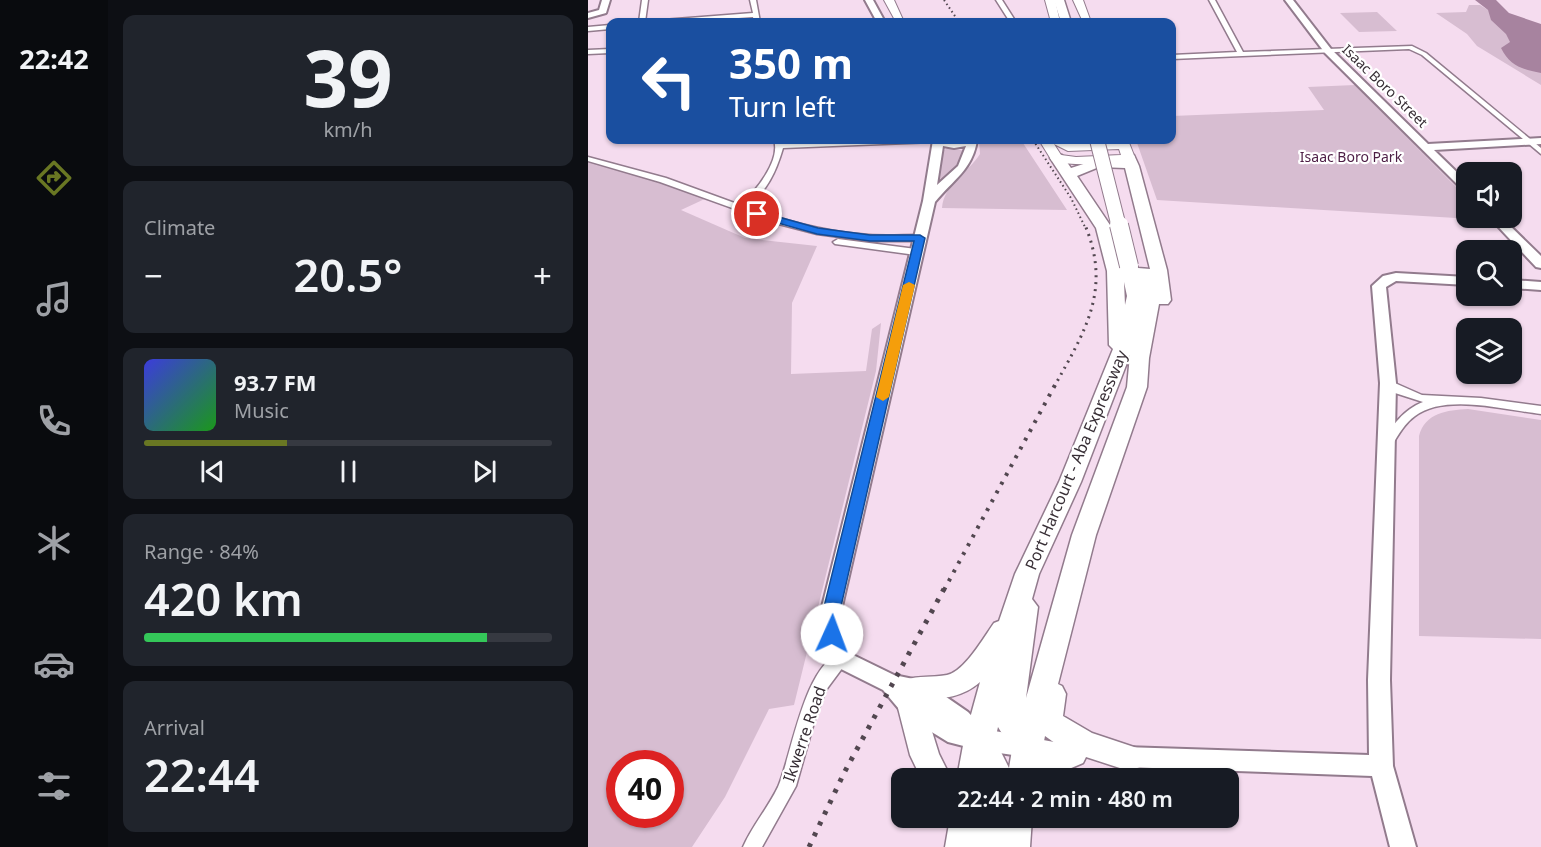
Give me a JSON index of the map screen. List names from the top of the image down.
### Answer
{
  "streets": {
    "highway": ["Port Harcourt - Aba Expressway"],
    "street": ["Isaac Boro Street", "Ikwerre Road"]
  },
  "parks": ["Isaac Boro Park"],
  "page": {
    "tabs": "22:42",
    "tile": [
      ["39", "km/h"],
      "Climate",
      ["Range · 84%", "420 km"],
      ["Arrival", "22:44"]
    ],
    "turn": ["350 m", "Turn left"],
    "heat": ["−", "20.5°", "+"],
    "song": ["93.7 FM", "Music"],
    "limit": "40",
    "trip": "22:44 · 2 min · 480 m"
  }
}
